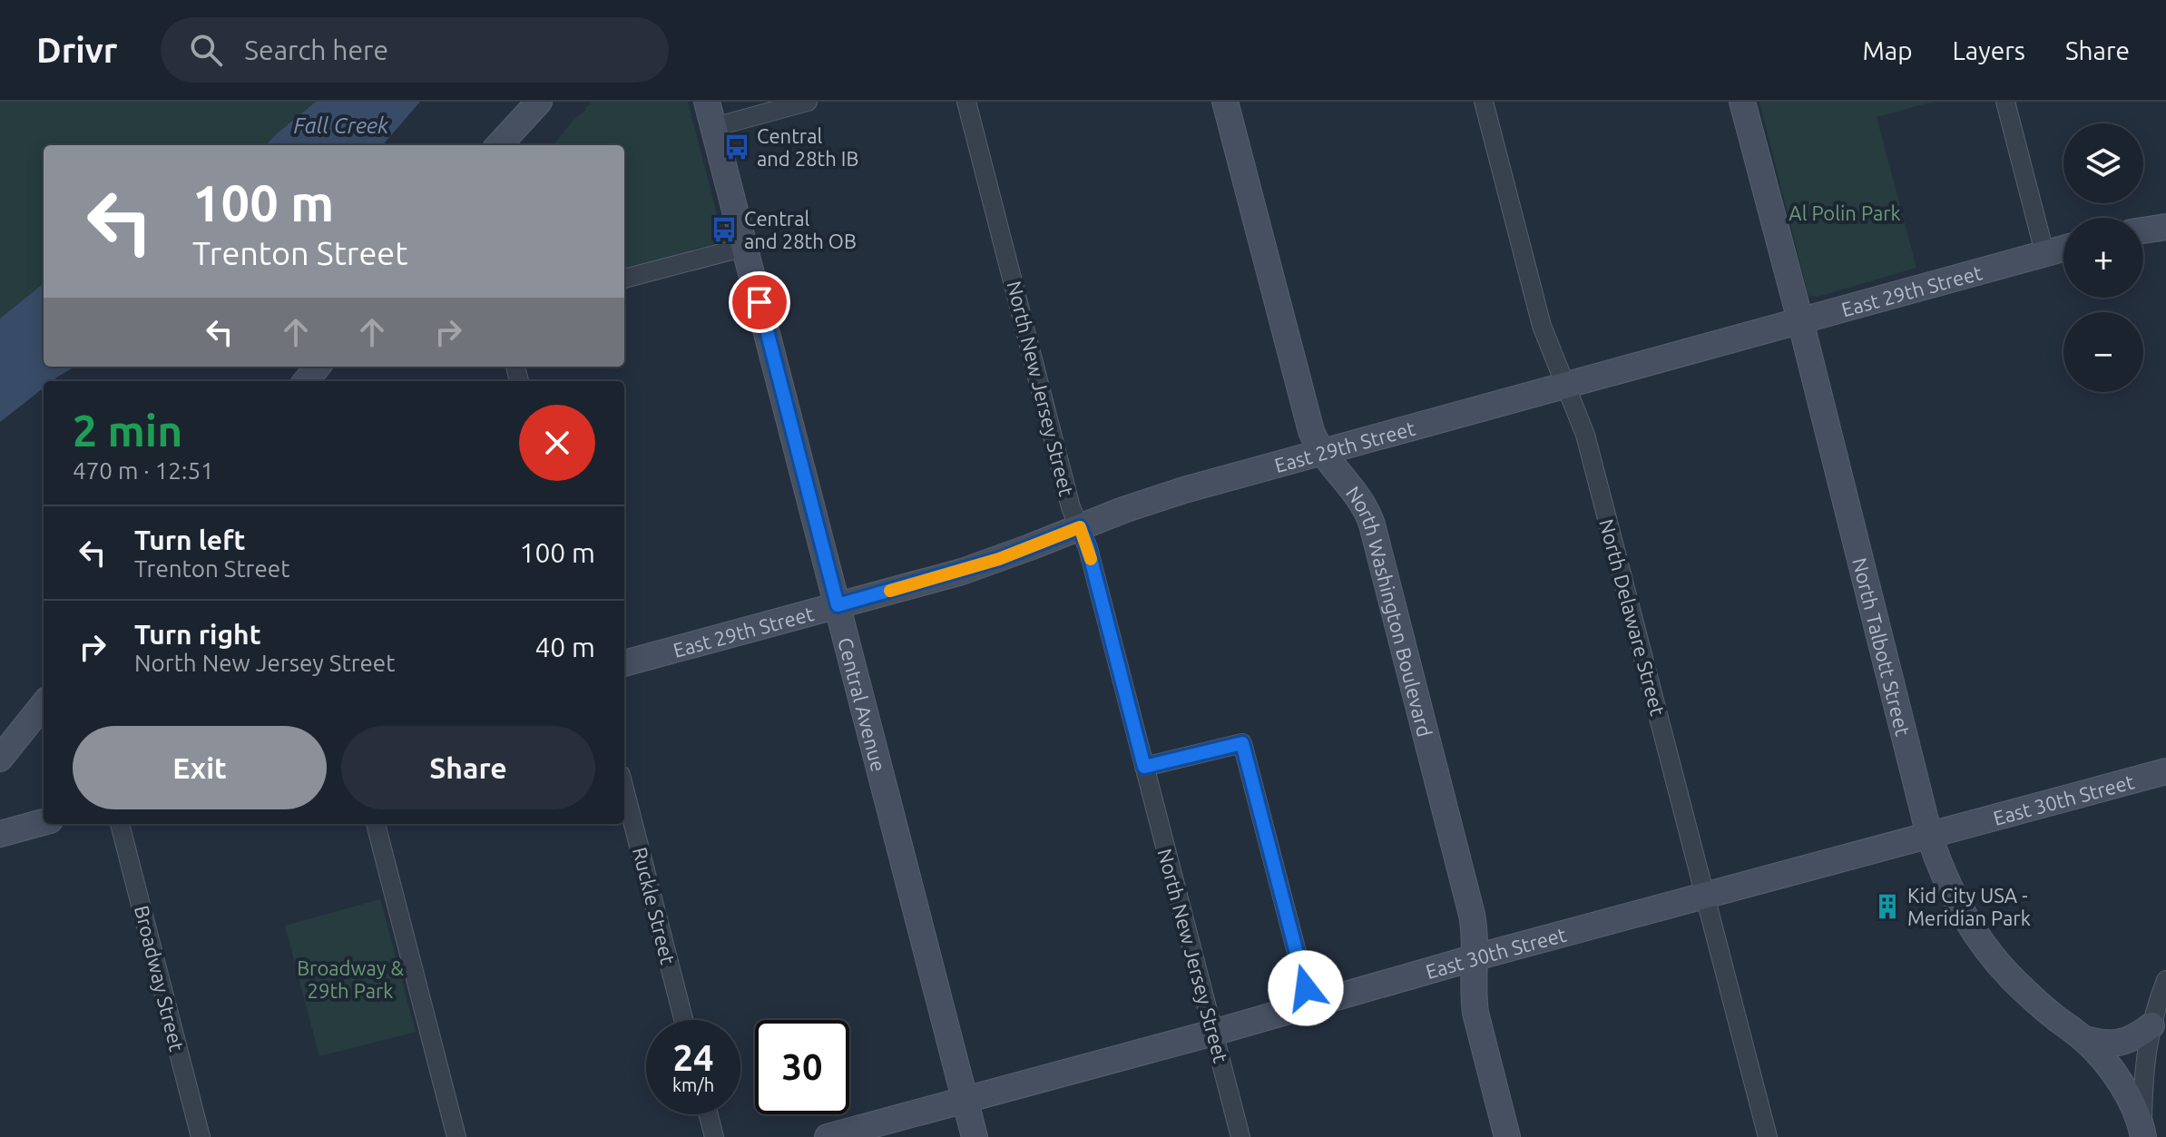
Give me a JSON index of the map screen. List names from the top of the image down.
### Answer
{
  "streets": {
    "main road": [
      "East 29th Street",
      "North Washington Boulevard",
      "North Talbott Street",
      "Central Avenue",
      "East 30th Street"
    ],
    "street": [
      "North New Jersey Street",
      "North Delaware Street",
      "Ruckle Street",
      "Broadway Street"
    ]
  },
  "crossings": [
    ["East 29th Street", "North New Jersey Street"],
    ["East 29th Street", "North Washington Boulevard"],
    ["East 29th Street", "North Delaware Street"],
    ["East 29th Street", "North Talbott Street"],
    ["East 29th Street", "Central Avenue"],
    ["North New Jersey Street", "East 30th Street"],
    ["North Washington Boulevard", "East 30th Street"],
    ["North Delaware Street", "East 30th Street"],
    ["North Talbott Street", "East 30th Street"],
    ["Central Avenue", "East 30th Street"]
  ],
  "water": ["Fall Creek"],
  "parks": ["Al Polin Park", "Broadway & 29th Park"],
  "places": {
    "bus stop": ["Central and 28th IB", "Central and 28th OB"],
    "building": ["Kid City USA - Meridian Park"]
  },
  "page": {
    "header": "Drivr",
    "search": "Search here",
    "nav": ["Map", "Layers", "Share"],
    "map_buttons": ["+", "−"],
    "turn": ["100 m", "Trenton Street"],
    "heading": ["2 min", "470 m · 12:51"],
    "list": [
      {
        "name": "Turn left",
        "note": "Trenton Street",
        "value": "100 m"
      },
      {
        "name": "Turn right",
        "note": "North New Jersey Street",
        "value": "40 m"
      }
    ],
    "buttons": ["Exit", "Share"],
    "speed": "24 km/h",
    "limit": "30"
  }
}
